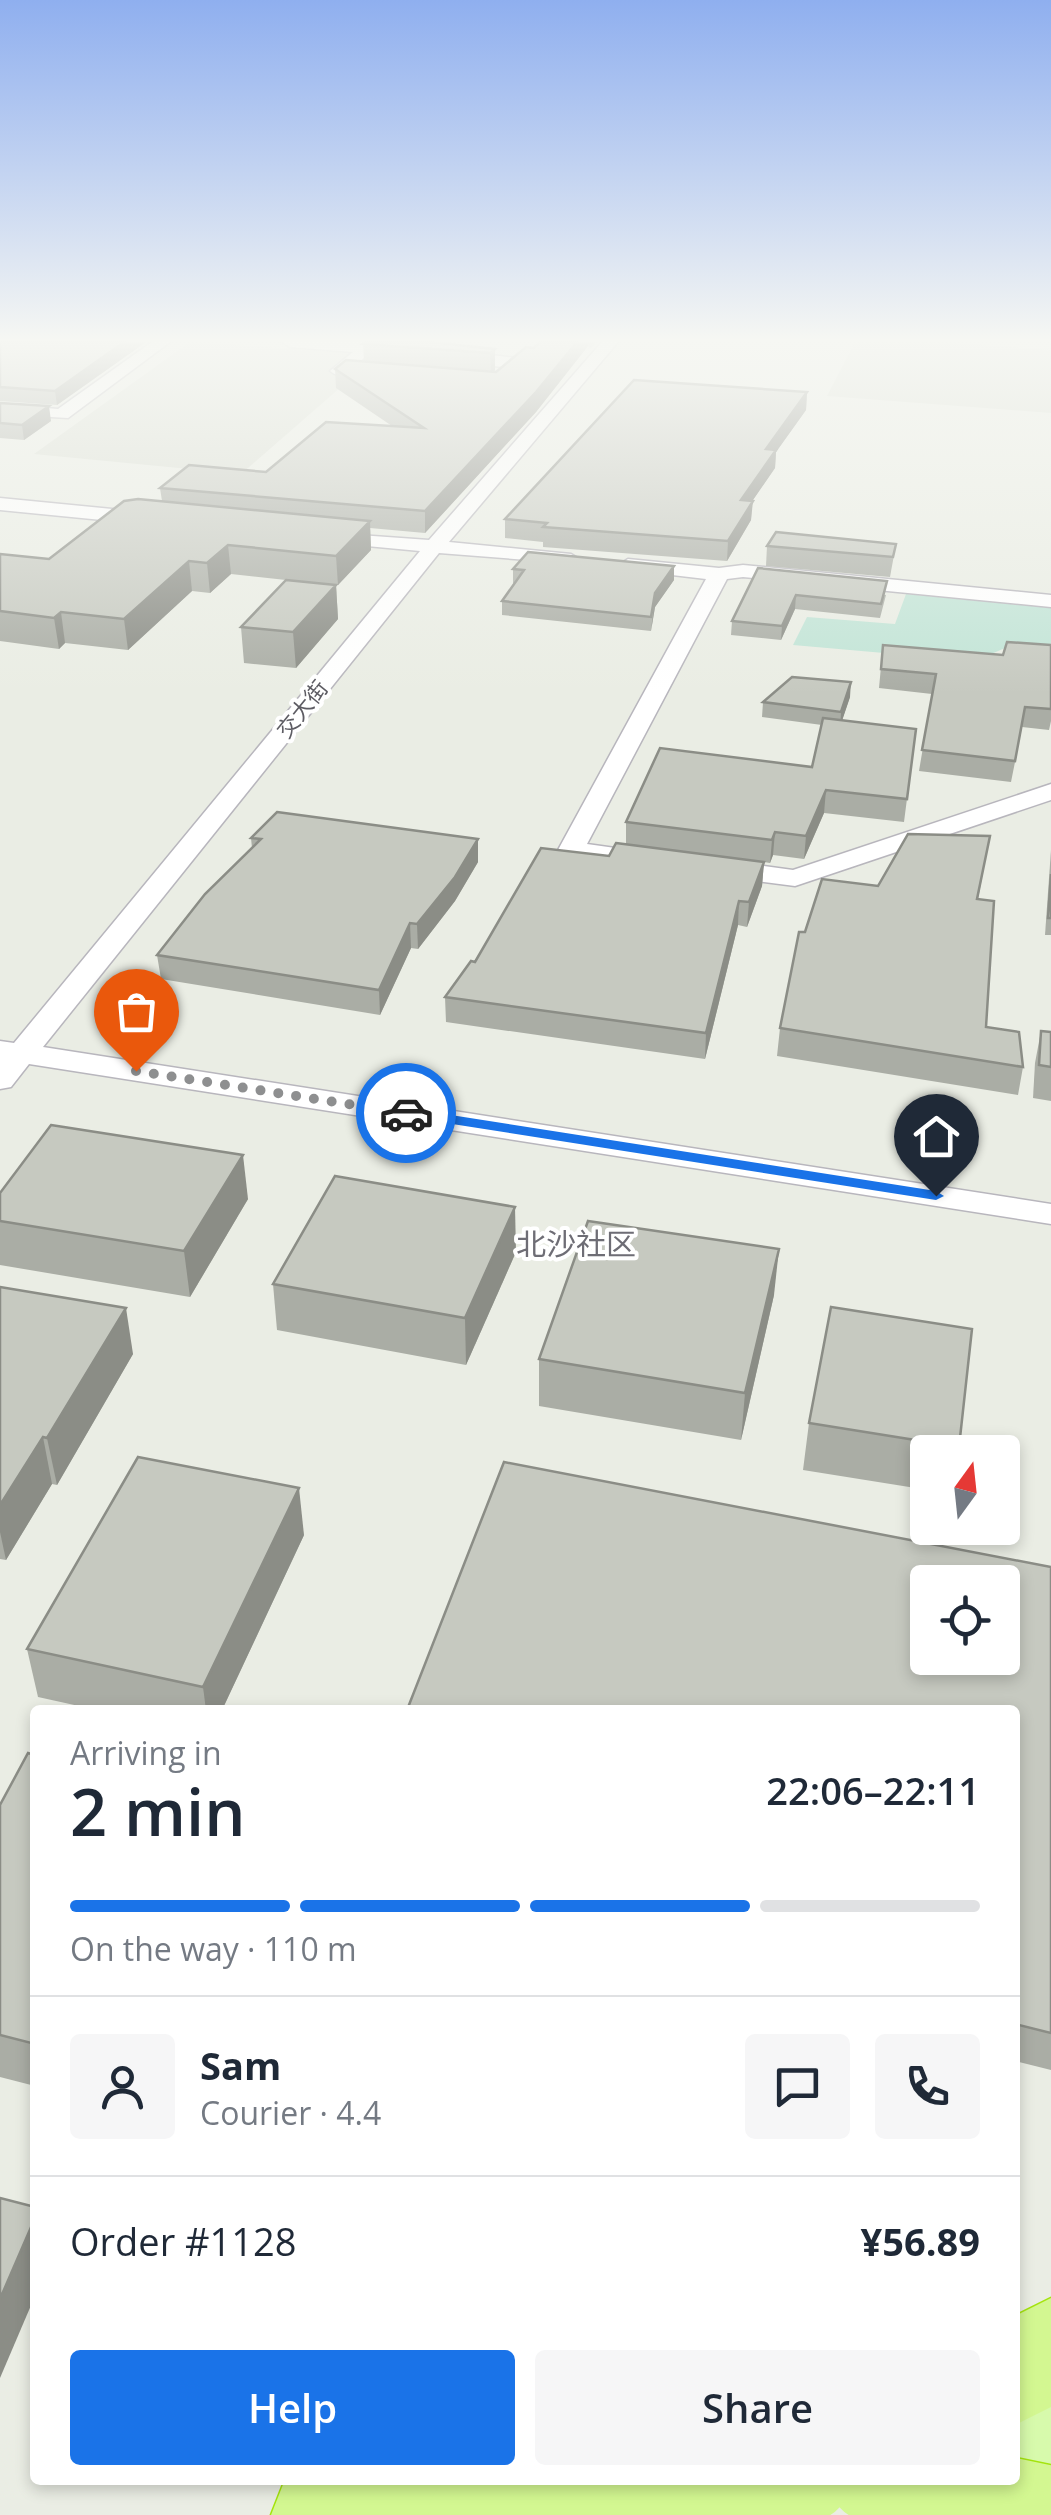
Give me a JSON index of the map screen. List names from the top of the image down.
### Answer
{
  "streets": {
    "street": ["交大街"]
  },
  "districts": ["北沙社区"],
  "north": "top",
  "page": {
    "heading": ["2 min", "Arriving in", "22:06–22:11"],
    "panel": [
      "Sam",
      "Courier · 4.4",
      "Order #1128",
      "¥56.89"
    ],
    "bar": "On the way · 110 m",
    "buttons": ["Help", "Share"]
  }
}
